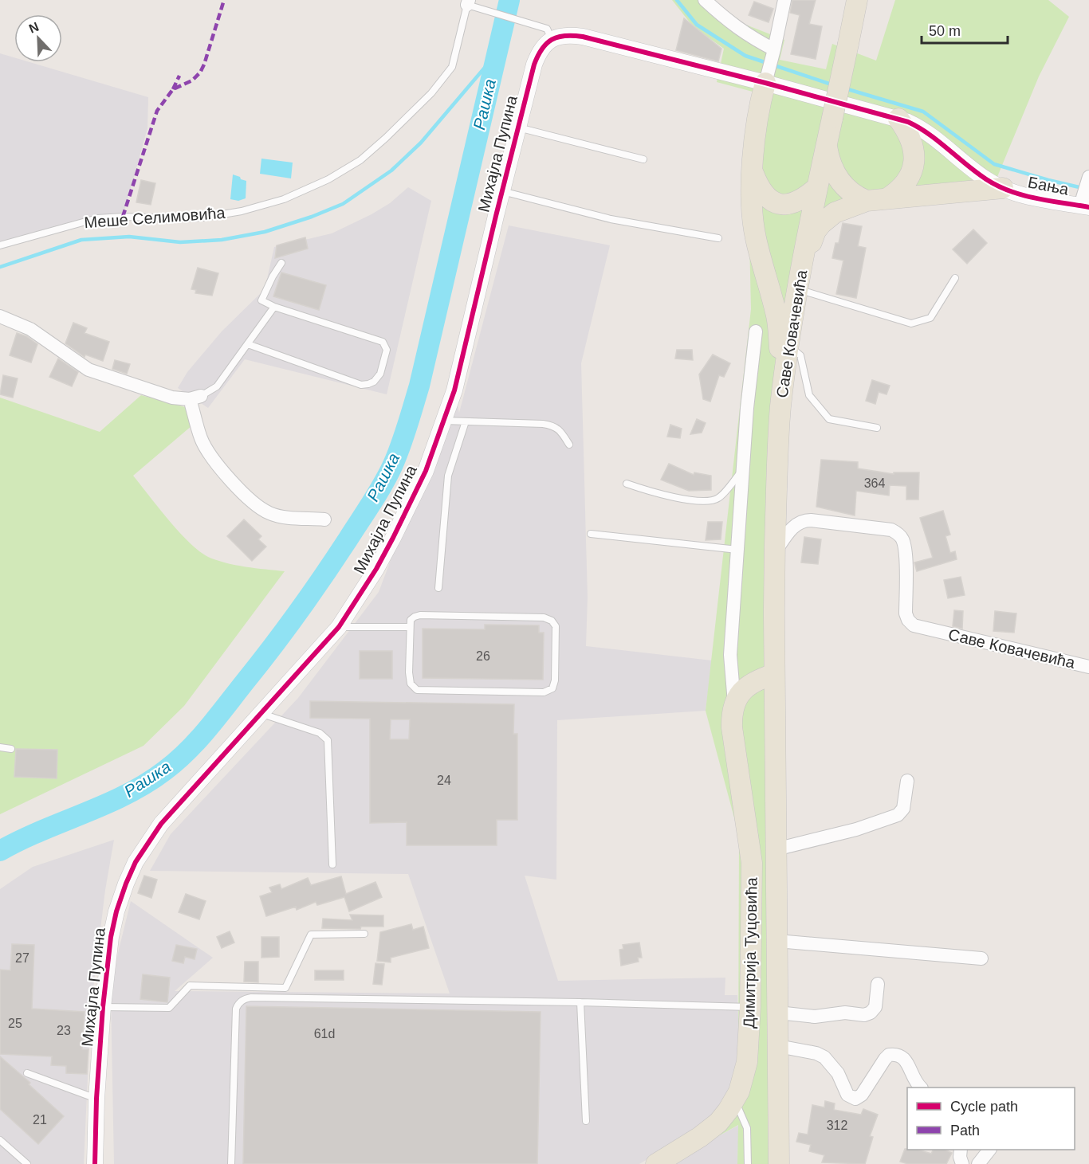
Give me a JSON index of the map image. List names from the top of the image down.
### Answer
{
  "streets": {
    "main road": ["Саве Ковачевића", "Димитрија Туцовића"],
    "street": ["Михајла Пупина", "Бања"],
    "lane": ["Меше Селимовића"]
  },
  "water": ["Рашка"],
  "house_numbers": [
    "364",
    "26",
    "24",
    "27",
    "25",
    "23",
    "61d",
    "21",
    "312"
  ],
  "legend": ["Cycle path", "Path"],
  "scale_bar": "50 m",
  "north": "top left"
}
